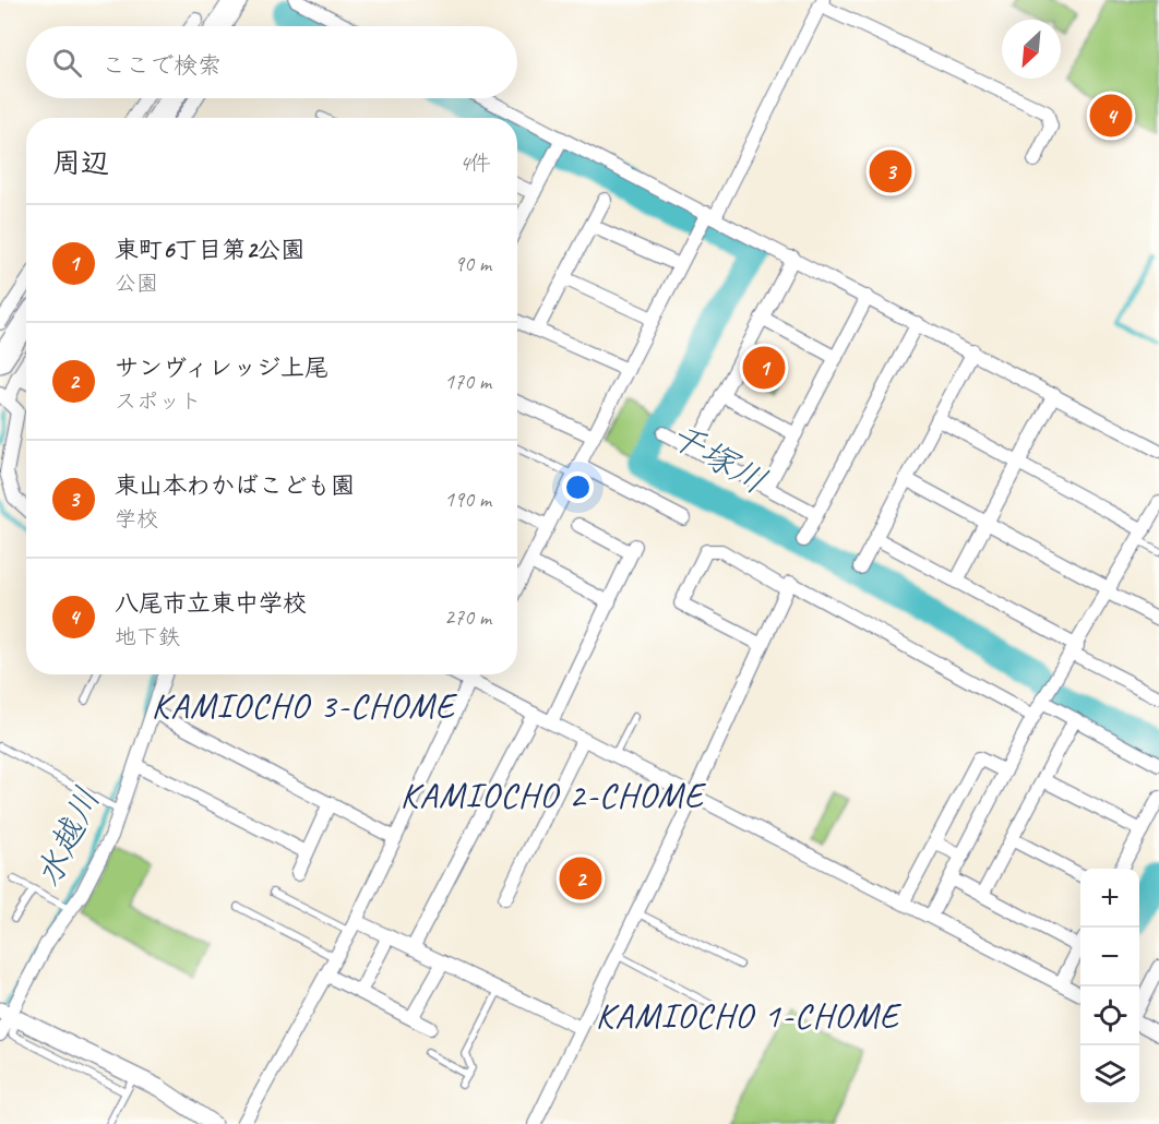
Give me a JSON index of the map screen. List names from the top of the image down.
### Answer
{
  "districts": ["KAMIOCHO 3-CHOME", "KAMIOCHO 2-CHOME", "KAMIOCHO 1-CHOME"],
  "water": ["千塚川", "水越川"],
  "north": "bottom left",
  "page": {
    "search": "ここで検索",
    "pins": [
      "4",
      "3",
      "1",
      "2"
    ],
    "heading": ["周辺", "4件"],
    "list": [
      {
        "mark": "1",
        "name": "東町6丁目第2公園",
        "note": "公園",
        "value": "90 m"
      },
      {
        "mark": "2",
        "name": "サンヴィレッジ上尾",
        "note": "スポット",
        "value": "170 m"
      },
      {
        "mark": "3",
        "name": "東山本わかばこども園",
        "note": "学校",
        "value": "190 m"
      },
      {
        "mark": "4",
        "name": "八尾市立東中学校",
        "note": "地下鉄",
        "value": "270 m"
      }
    ],
    "map_buttons": ["+", "−"]
  }
}
